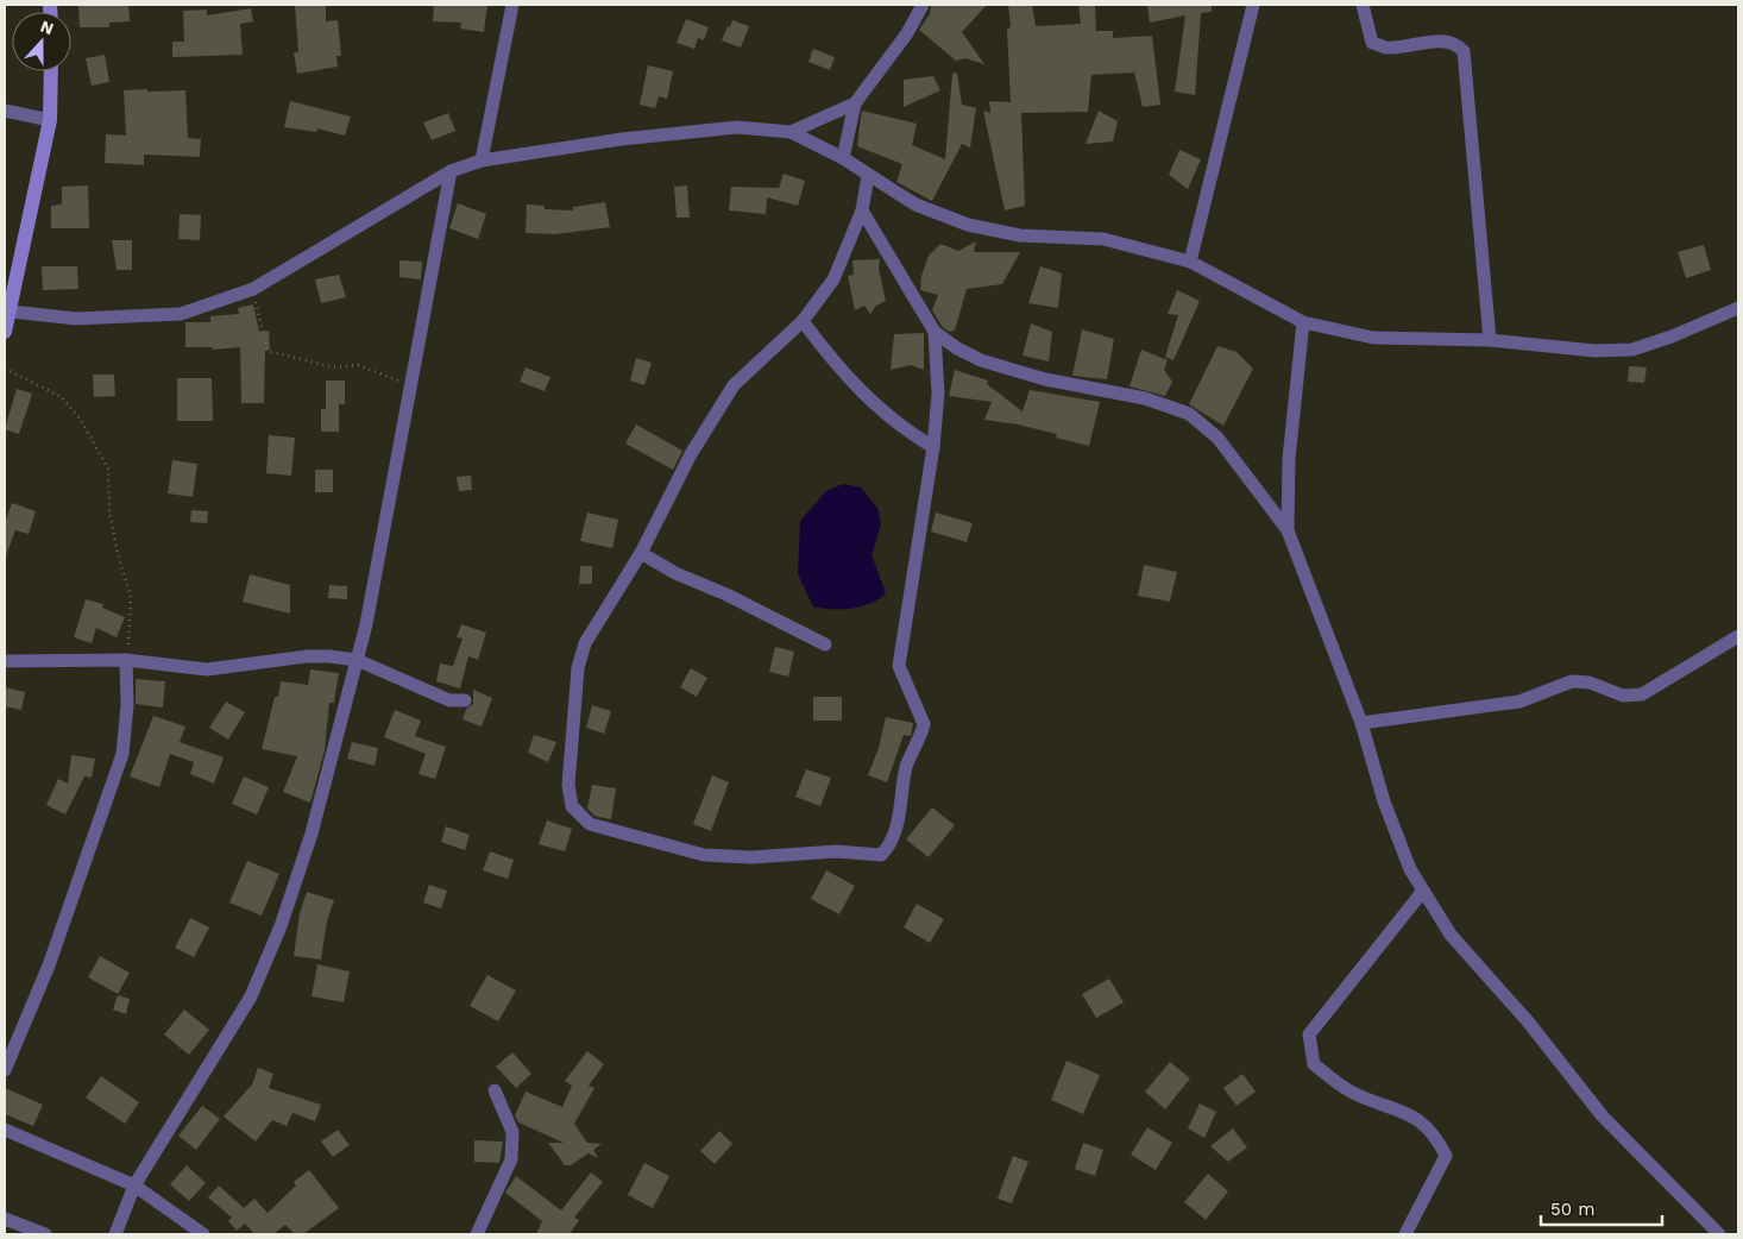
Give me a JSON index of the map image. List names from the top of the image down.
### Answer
{
  "scale_bar": "50 m",
  "north": "top"
}
